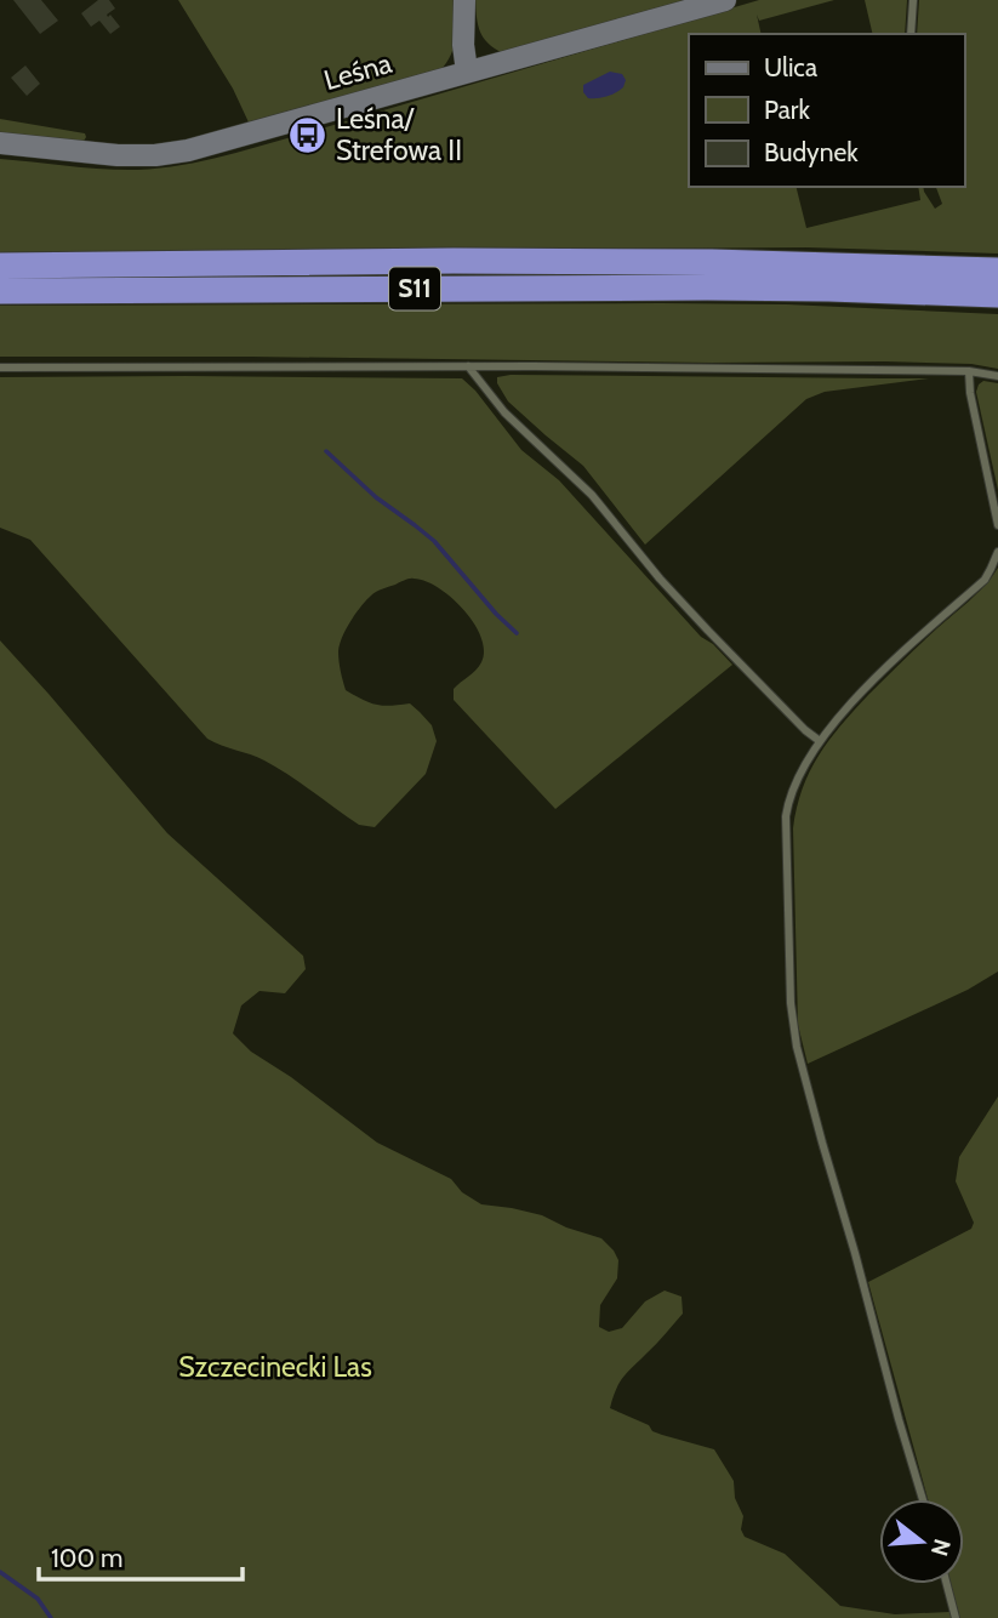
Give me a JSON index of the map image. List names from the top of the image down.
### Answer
{
  "streets": {
    "highway": ["S11"],
    "street": ["Leśna"]
  },
  "parks": ["Szczecinecki Las"],
  "places": {
    "bus stop": ["Leśna/ Strefowa II"]
  },
  "legend": ["Ulica", "Park", "Budynek"],
  "scale_bar": "100 m",
  "north": "right"
}
